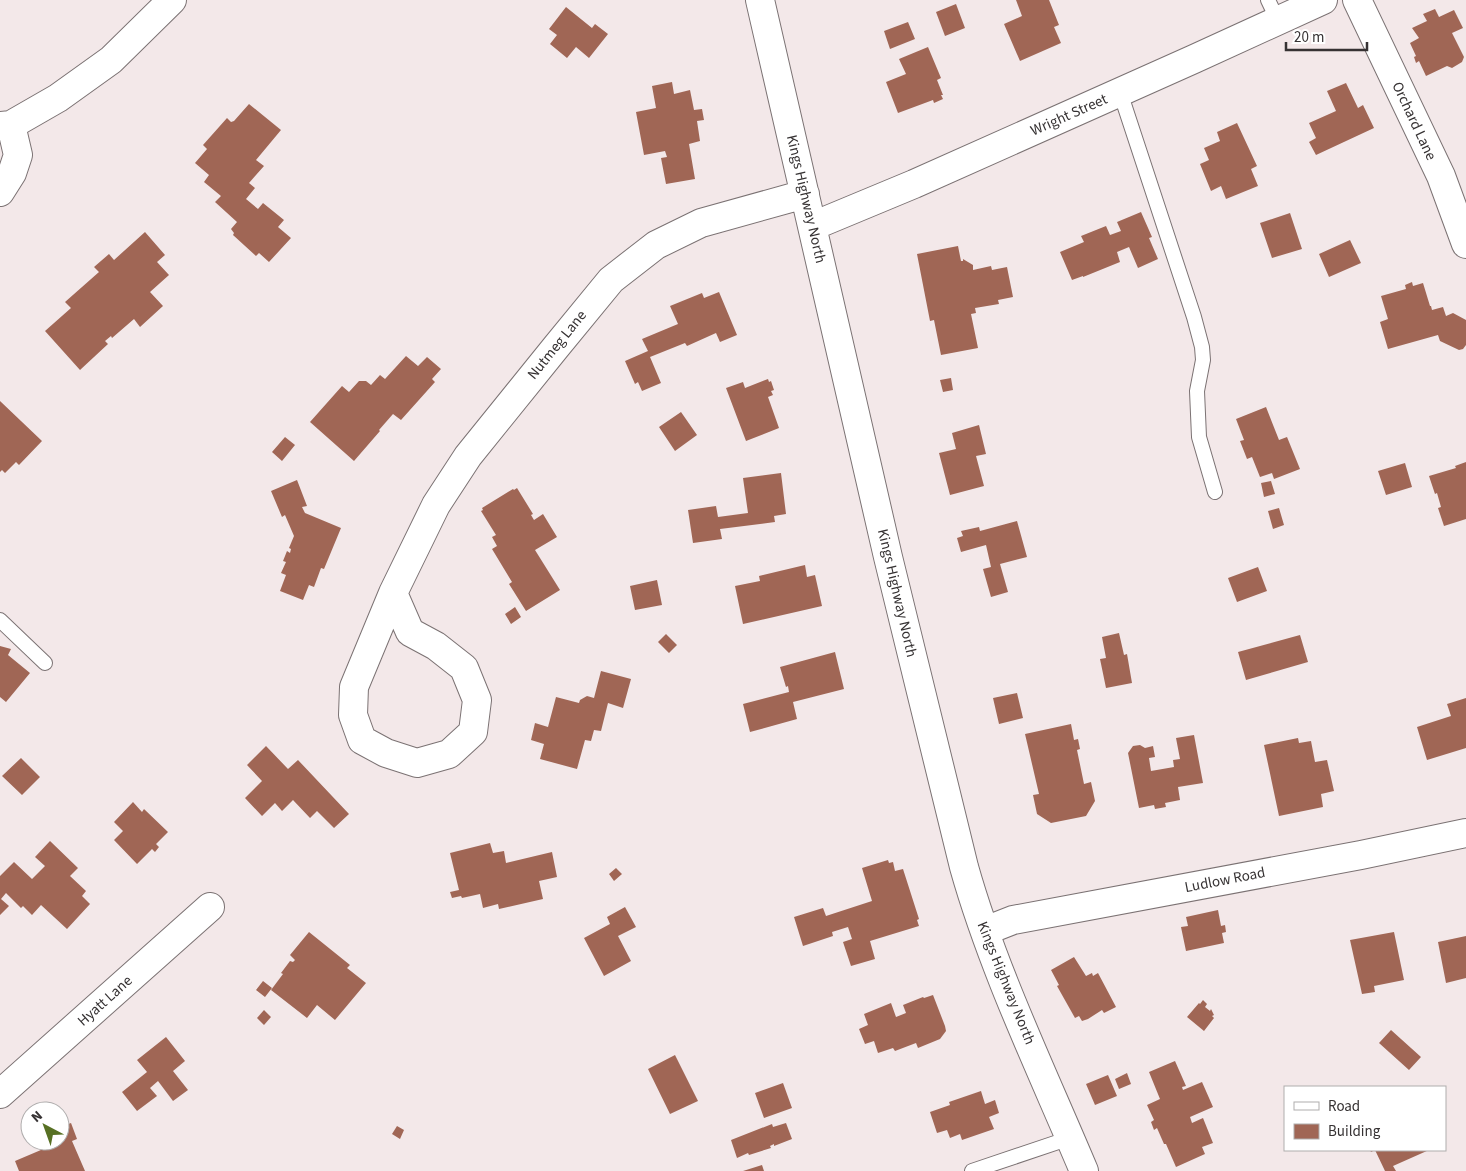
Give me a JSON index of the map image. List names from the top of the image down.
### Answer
{
  "streets": {
    "street": [
      "Wright Street",
      "Orchard Lane",
      "Kings Highway North",
      "Nutmeg Lane",
      "Ludlow Road",
      "Hyatt Lane"
    ]
  },
  "crossings": [
    ["Wright Street", "Kings Highway North"],
    ["Kings Highway North", "Nutmeg Lane"],
    ["Kings Highway North", "Ludlow Road"]
  ],
  "legend": ["Road", "Building"],
  "scale_bar": "20 m",
  "north": "top left"
}
